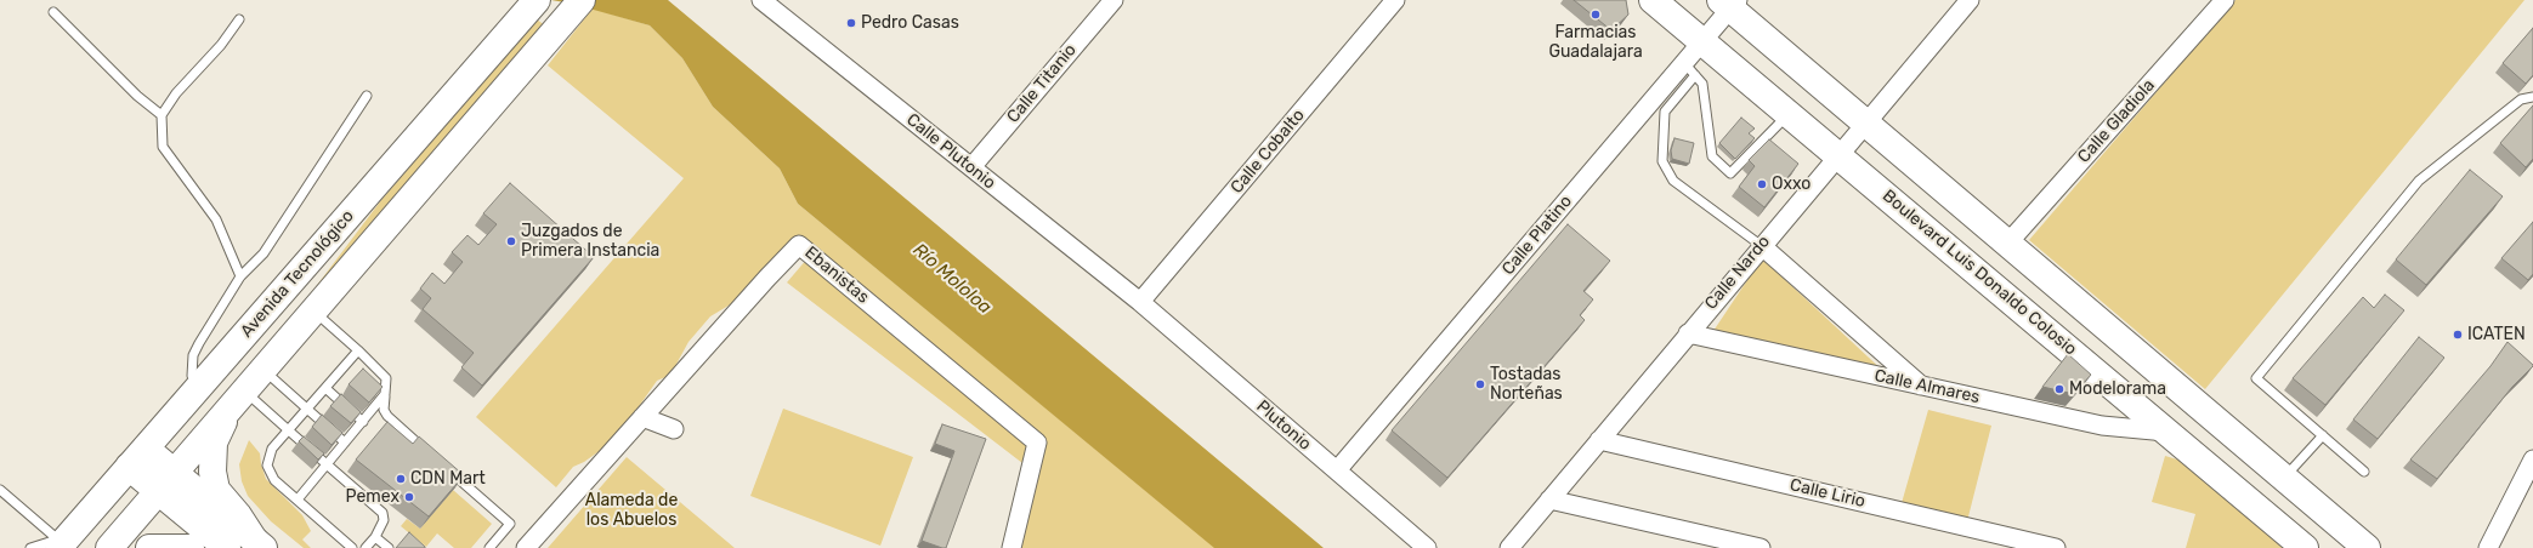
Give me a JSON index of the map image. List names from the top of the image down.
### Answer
{
  "streets": {
    "main road": ["Boulevard Luis Donaldo Colosio", "Avenida Tecnológico"],
    "street": [
      "Calle Titanio",
      "Calle Gladiola",
      "Calle Plutonio",
      "Calle Cobalto",
      "Calle Platino",
      "Calle Nardo",
      "Ebanistas",
      "Calle Almares",
      "Plutonio",
      "Calle Lirio"
    ]
  },
  "crossings": [
    ["Calle Titanio", "Calle Plutonio"],
    ["Calle Plutonio", "Calle Cobalto"],
    ["Calle Plutonio", "Plutonio"],
    ["Calle Cobalto", "Plutonio"],
    ["Calle Platino", "Boulevard Luis Donaldo Colosio"],
    ["Calle Platino", "Plutonio"],
    ["Calle Nardo", "Boulevard Luis Donaldo Colosio"],
    ["Calle Nardo", "Calle Almares"],
    ["Calle Nardo", "Calle Lirio"],
    ["Boulevard Luis Donaldo Colosio", "Calle Almares"]
  ],
  "water": ["Río Mololoa"],
  "parks": ["Alameda de los Abuelos"],
  "places": [
    "Farmacias Guadalajara",
    "Pedro Casas",
    "Oxxo",
    "Juzgados de Primera Instancia",
    "ICATEN",
    "Tostadas Norteñas",
    "Modelorama",
    "CDN Mart",
    "Pemex"
  ]
}
